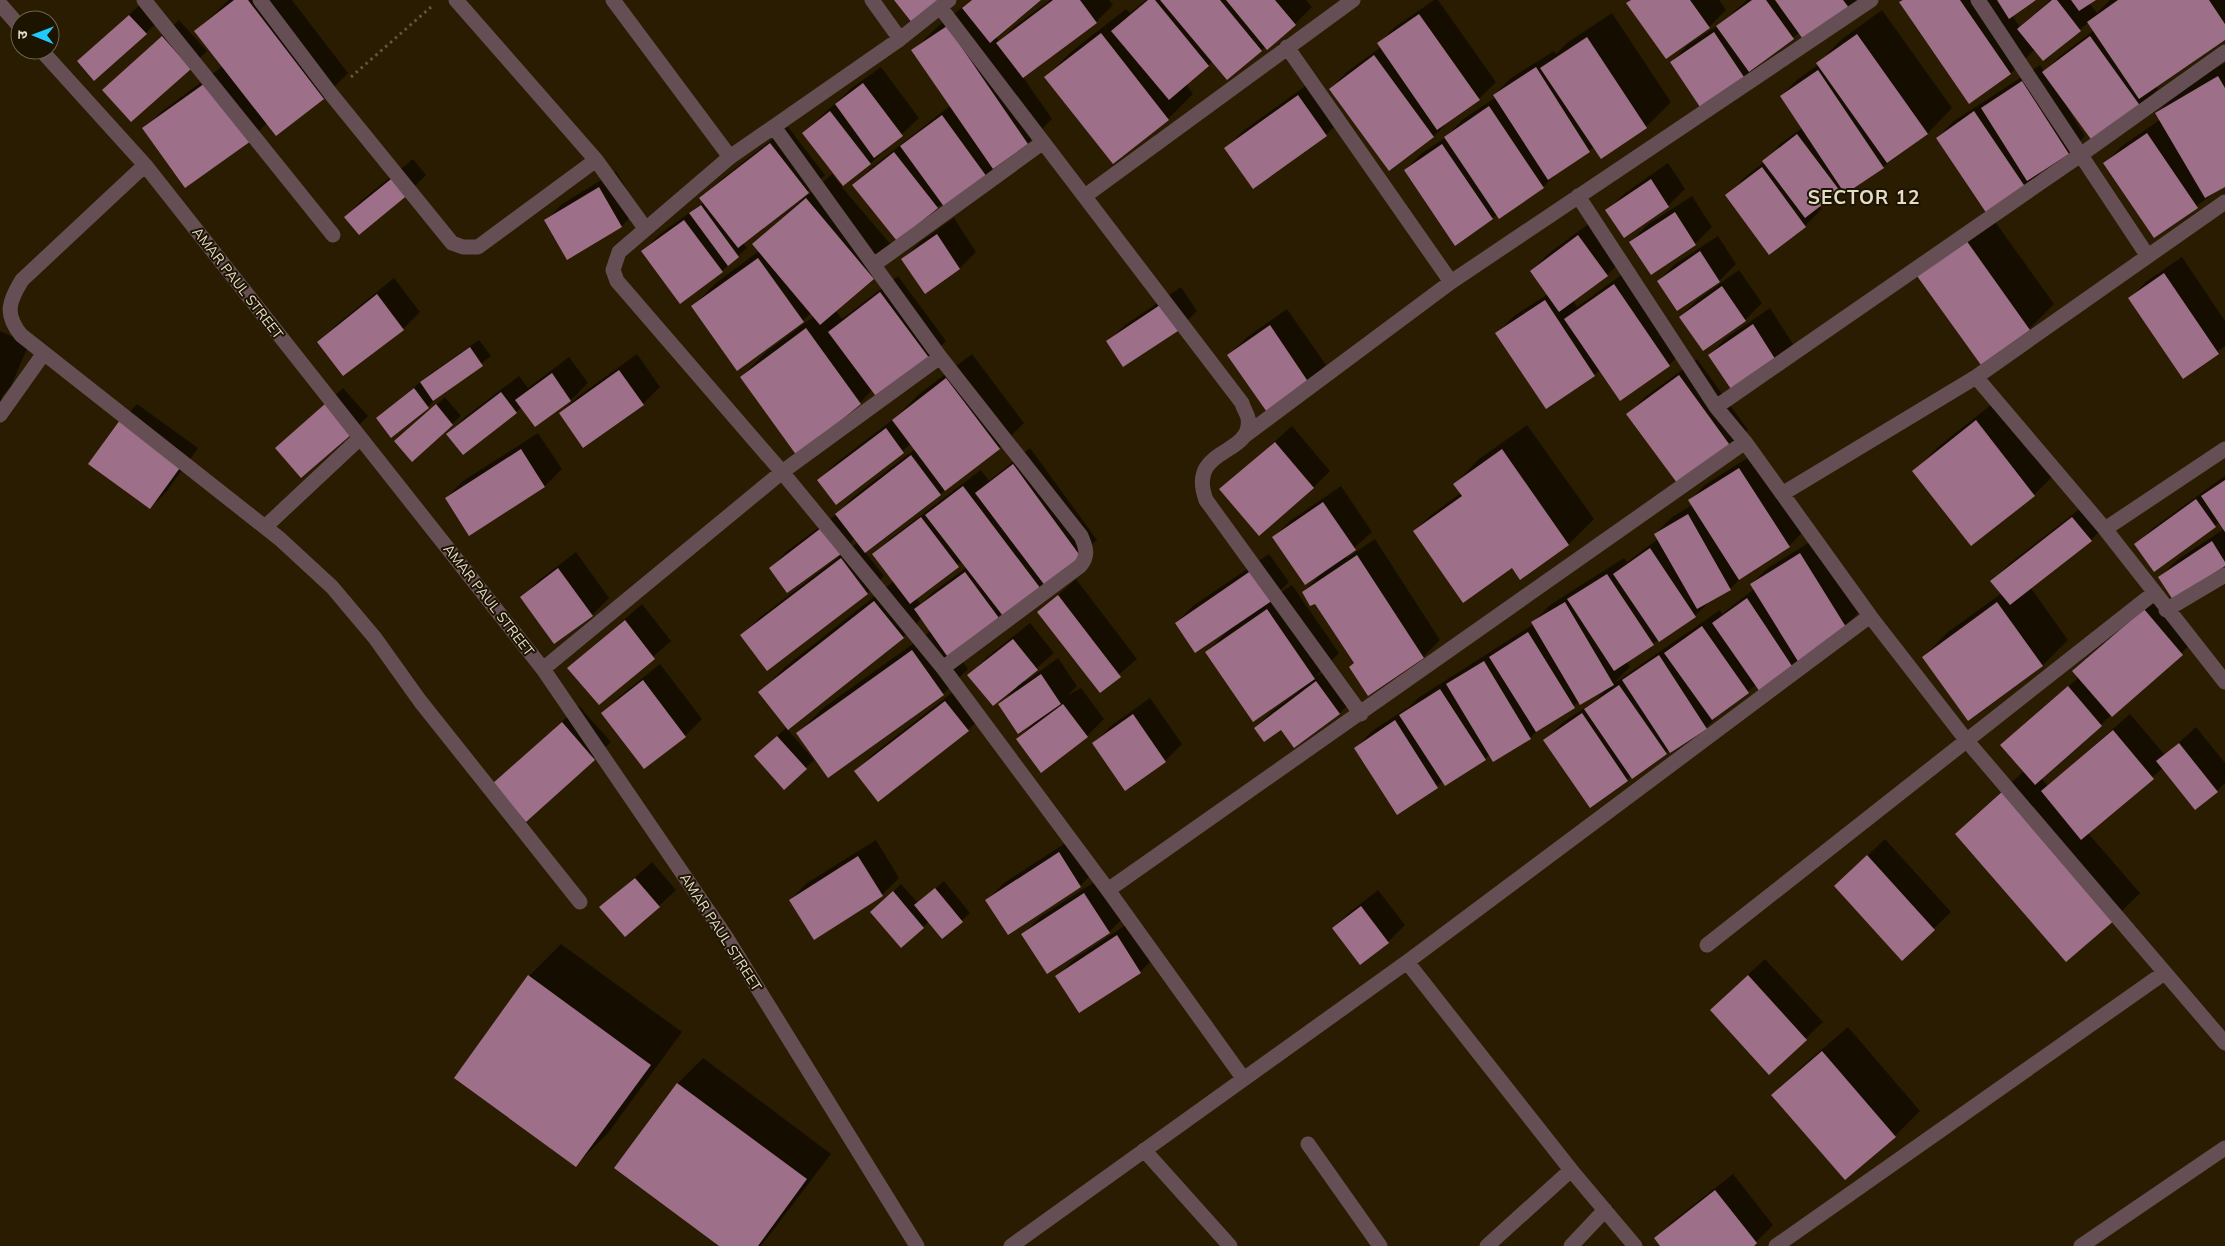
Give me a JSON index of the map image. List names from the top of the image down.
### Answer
{
  "streets": {
    "street": ["AMAR PAUL STREET"]
  },
  "districts": ["SECTOR 12"],
  "north": "left"
}
